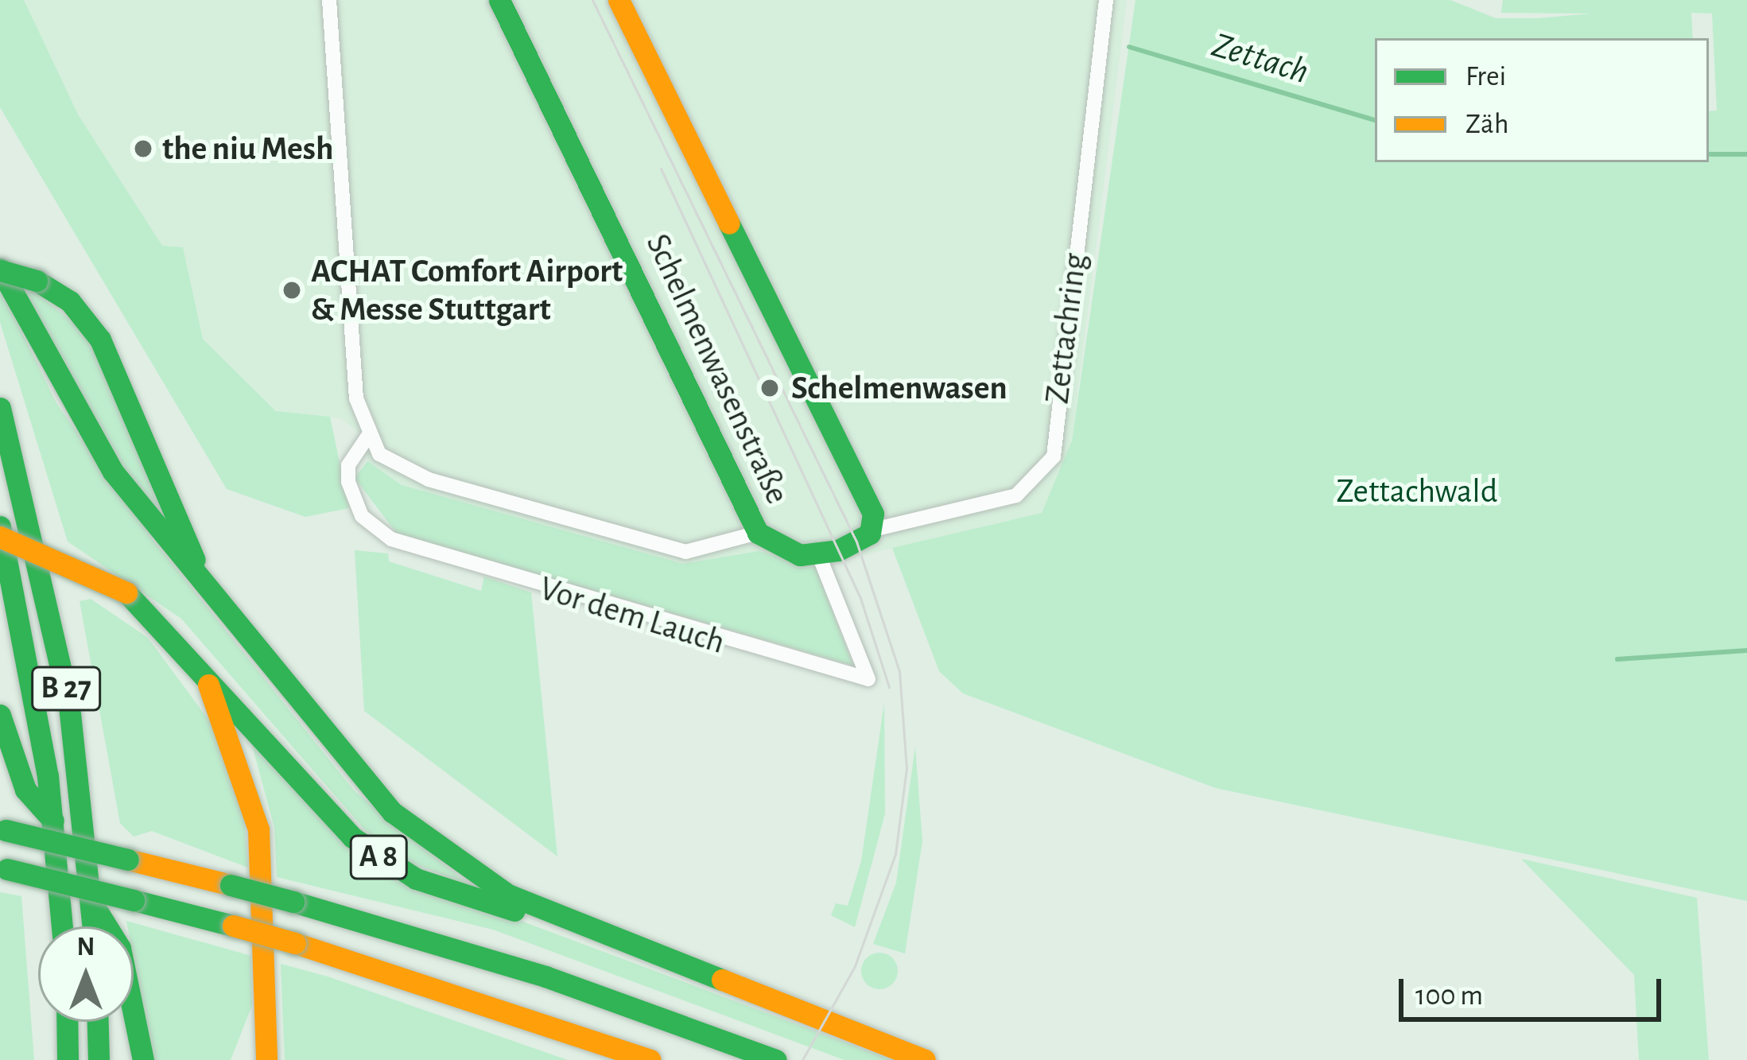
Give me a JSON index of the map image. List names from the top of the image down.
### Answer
{
  "streets": {
    "main road": ["Schelmenwasenstraße", "B 27", "A 8"],
    "street": ["Zettachring", "Vor dem Lauch"]
  },
  "crossings": [
    ["Zettachring", "Schelmenwasenstraße"],
    ["Schelmenwasenstraße", "Vor dem Lauch"]
  ],
  "water": ["Zettach"],
  "parks": ["Zettachwald"],
  "places": ["the niu Mesh", "ACHAT Comfort Airport & Messe Stuttgart", "Schelmenwasen"],
  "legend": ["Frei", "Zäh"],
  "scale_bar": "100 m",
  "north": "top"
}
